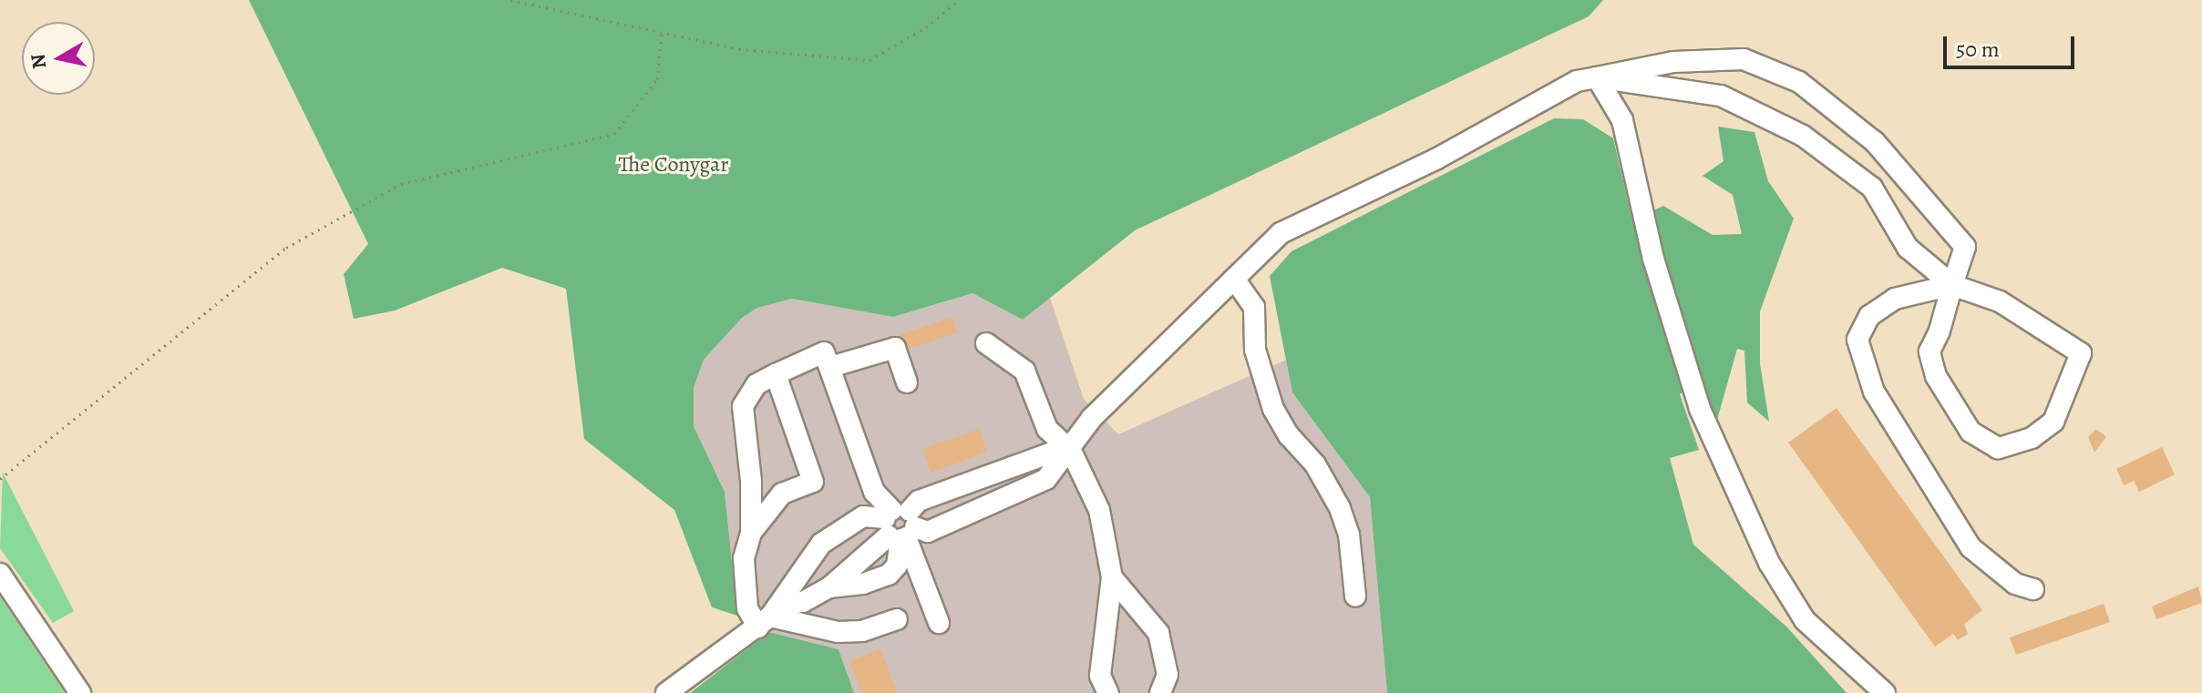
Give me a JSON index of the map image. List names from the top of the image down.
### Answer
{
  "parks": ["The Conygar"],
  "scale_bar": "50 m",
  "north": "left"
}
